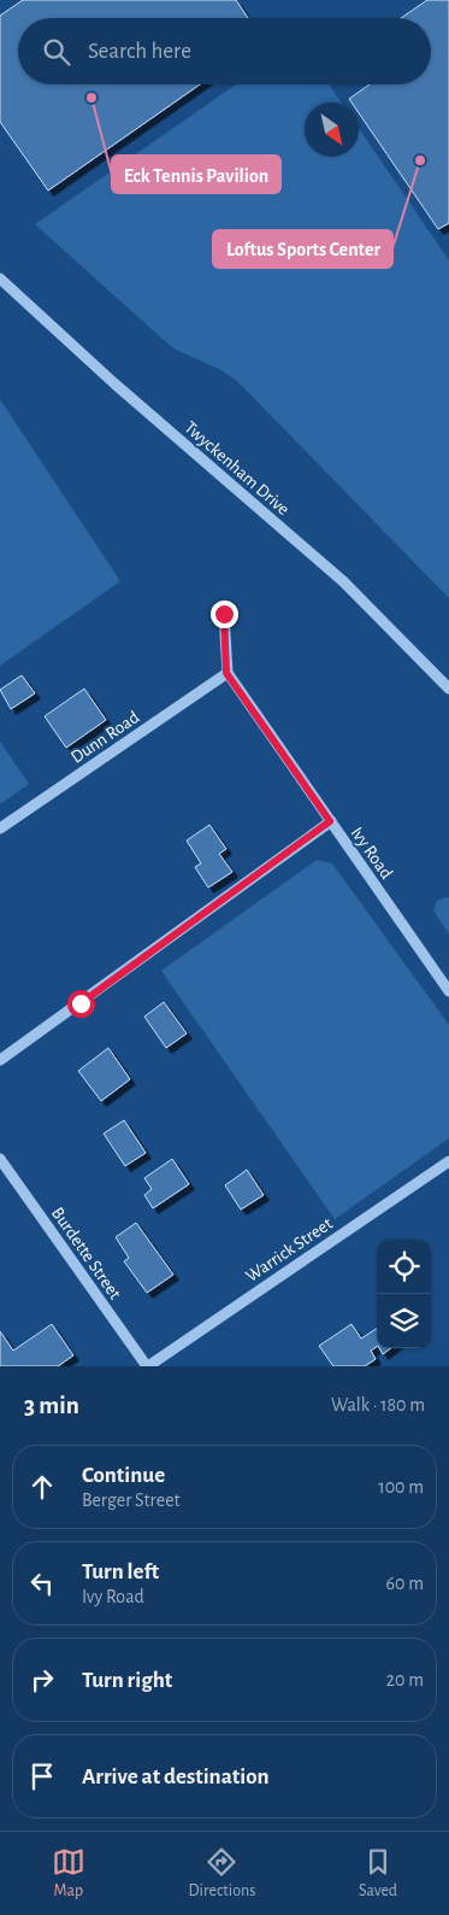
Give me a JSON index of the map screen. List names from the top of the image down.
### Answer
{
  "streets": {
    "street": [
      "Twyckenham Drive",
      "Dunn Road",
      "Ivy Road",
      "Warrick Street",
      "Burdette Street"
    ]
  },
  "crossings": [
    ["Dunn Road", "Ivy Road"],
    ["Warrick Street", "Burdette Street"]
  ],
  "places": ["Eck Tennis Pavilion", "Loftus Sports Center"],
  "north": "bottom right",
  "page": {
    "search": "Search here",
    "heading": ["3 min", "Walk · 180 m"],
    "list": [
      ["Continue", "Berger Street", "100 m"],
      ["Turn left", "Ivy Road", "60 m"],
      ["Turn right", "20 m"],
      "Arrive at destination"
    ],
    "nav": ["Map", "Directions", "Saved"]
  }
}
